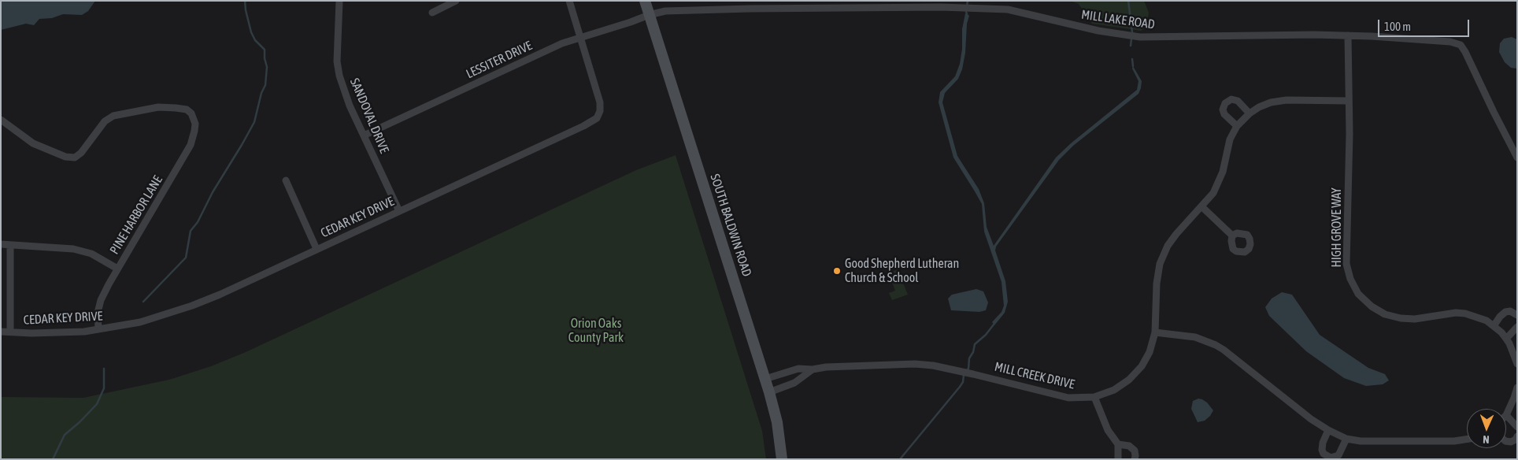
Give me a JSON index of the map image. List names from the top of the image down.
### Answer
{
  "streets": {
    "main road": ["SOUTH BALDWIN ROAD"],
    "street": [
      "MILL LAKE ROAD",
      "LESSITER DRIVE",
      "SANDOVAL DRIVE",
      "PINE HARBOR LANE",
      "CEDAR KEY DRIVE",
      "HIGH GROVE WAY",
      "MILL CREEK DRIVE"
    ]
  },
  "crossings": [
    ["MILL LAKE ROAD", "LESSITER DRIVE"],
    ["MILL LAKE ROAD", "SOUTH BALDWIN ROAD"],
    ["MILL LAKE ROAD", "HIGH GROVE WAY"],
    ["LESSITER DRIVE", "SANDOVAL DRIVE"],
    ["LESSITER DRIVE", "CEDAR KEY DRIVE"],
    ["LESSITER DRIVE", "SOUTH BALDWIN ROAD"],
    ["SANDOVAL DRIVE", "CEDAR KEY DRIVE"],
    ["PINE HARBOR LANE", "CEDAR KEY DRIVE"],
    ["SOUTH BALDWIN ROAD", "MILL CREEK DRIVE"],
    ["HIGH GROVE WAY", "MILL CREEK DRIVE"]
  ],
  "parks": ["Orion Oaks County Park"],
  "places": ["Good Shepherd Lutheran Church & School"],
  "scale_bar": "100 m",
  "north": "bottom"
}
